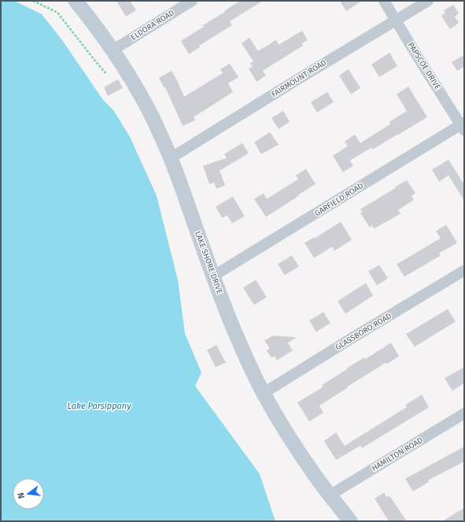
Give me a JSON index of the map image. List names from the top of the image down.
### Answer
{
  "streets": {
    "street": [
      "ELDORA ROAD",
      "PAPSCOE DRIVE",
      "FAIRMOUNT ROAD",
      "GARFIELD ROAD",
      "LAKE SHORE DRIVE",
      "GLASSBORO ROAD",
      "HAMILTON ROAD"
    ]
  },
  "crossings": [
    ["ELDORA ROAD", "LAKE SHORE DRIVE"],
    ["PAPSCOE DRIVE", "FAIRMOUNT ROAD"],
    ["PAPSCOE DRIVE", "GARFIELD ROAD"],
    ["FAIRMOUNT ROAD", "LAKE SHORE DRIVE"],
    ["GARFIELD ROAD", "LAKE SHORE DRIVE"],
    ["LAKE SHORE DRIVE", "GLASSBORO ROAD"],
    ["LAKE SHORE DRIVE", "HAMILTON ROAD"]
  ],
  "water": ["Lake Parsippany"],
  "north": "left"
}
